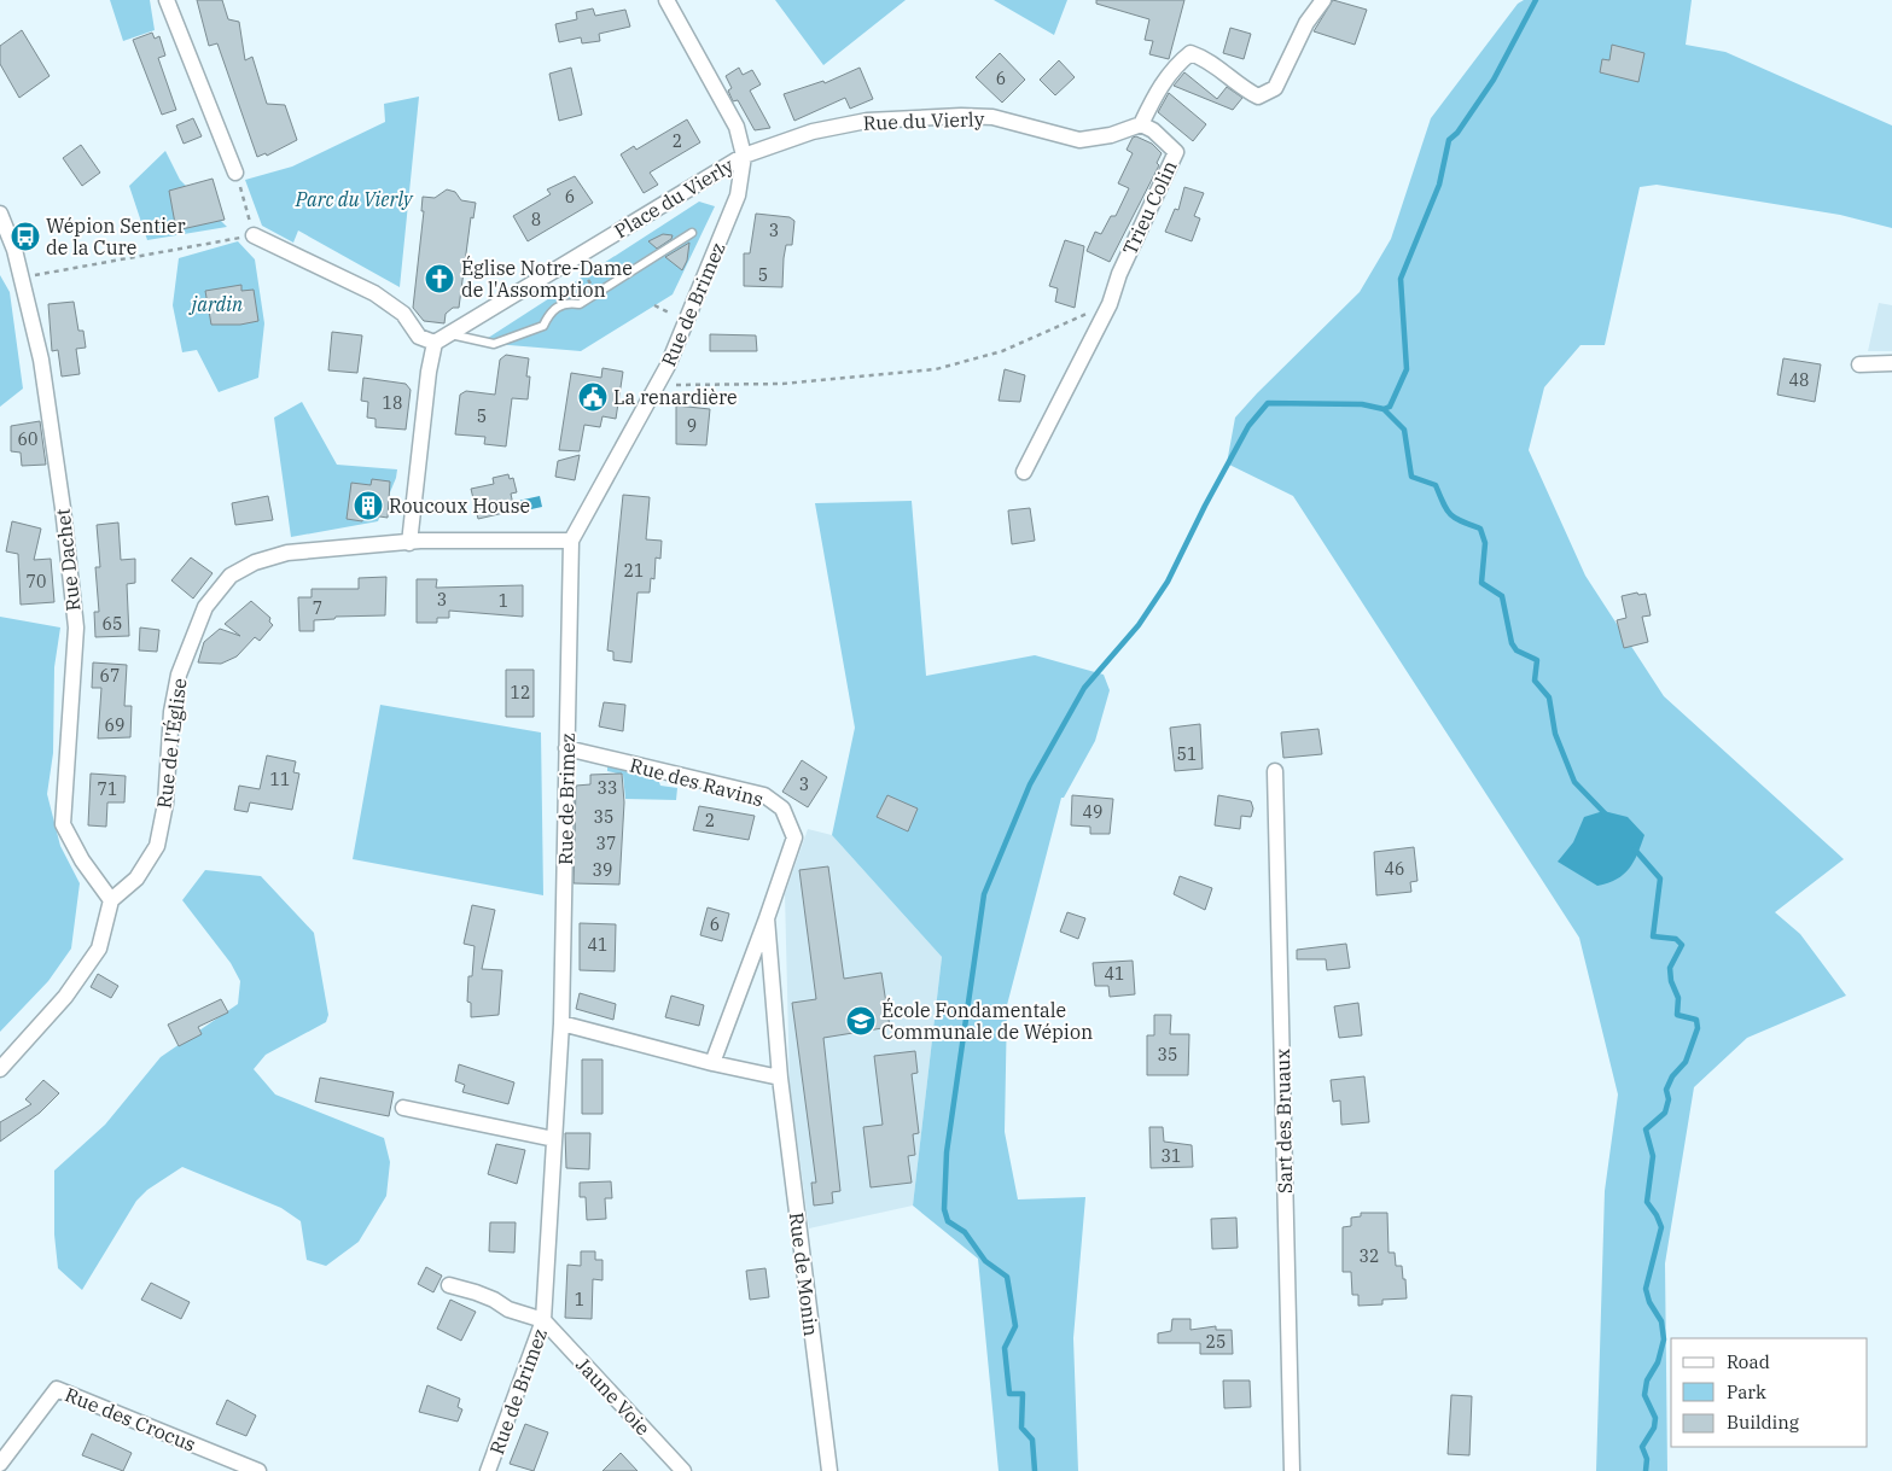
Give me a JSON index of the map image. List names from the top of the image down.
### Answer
{
  "streets": {
    "street": [
      "Rue du Vierly",
      "Place du Vierly",
      "Trieu Colin",
      "Rue de Brimez",
      "Rue Dachet",
      "Rue de l'Église",
      "Rue des Ravins",
      "Sart des Bruaux",
      "Rue de Monin",
      "Jaune Voie",
      "Rue des Crocus"
    ]
  },
  "crossings": [
    ["Rue du Vierly", "Place du Vierly"],
    ["Rue du Vierly", "Trieu Colin"],
    ["Rue du Vierly", "Rue de Brimez"],
    ["Place du Vierly", "Rue de Brimez"],
    ["Rue de Brimez", "Rue de l'Église"],
    ["Rue de Brimez", "Rue des Ravins"],
    ["Rue de Brimez", "Jaune Voie"],
    ["Rue Dachet", "Rue de l'Église"],
    ["Rue des Ravins", "Rue de Monin"]
  ],
  "parks": ["Parc du Vierly", "jardin"],
  "places": {
    "bus stop": ["Wépion Sentier de la Cure"],
    "church": ["Église Notre-Dame de l'Assomption"],
    "public building": ["La renardière"],
    "building": ["Roucoux House"],
    "school or university": ["École Fondamentale Communale de Wépion"]
  },
  "house_numbers": [
    "6",
    "2",
    "6",
    "8",
    "3",
    "5",
    "48",
    "18",
    "5",
    "9",
    "60",
    "21",
    "70",
    "3",
    "1",
    "7",
    "65",
    "67",
    "12",
    "69",
    "51",
    "11",
    "3",
    "33",
    "71",
    "49",
    "35",
    "2",
    "37",
    "46",
    "39",
    "6",
    "41",
    "41",
    "35",
    "31",
    "32",
    "1",
    "25"
  ],
  "legend": ["Road", "Park", "Building"]
}
